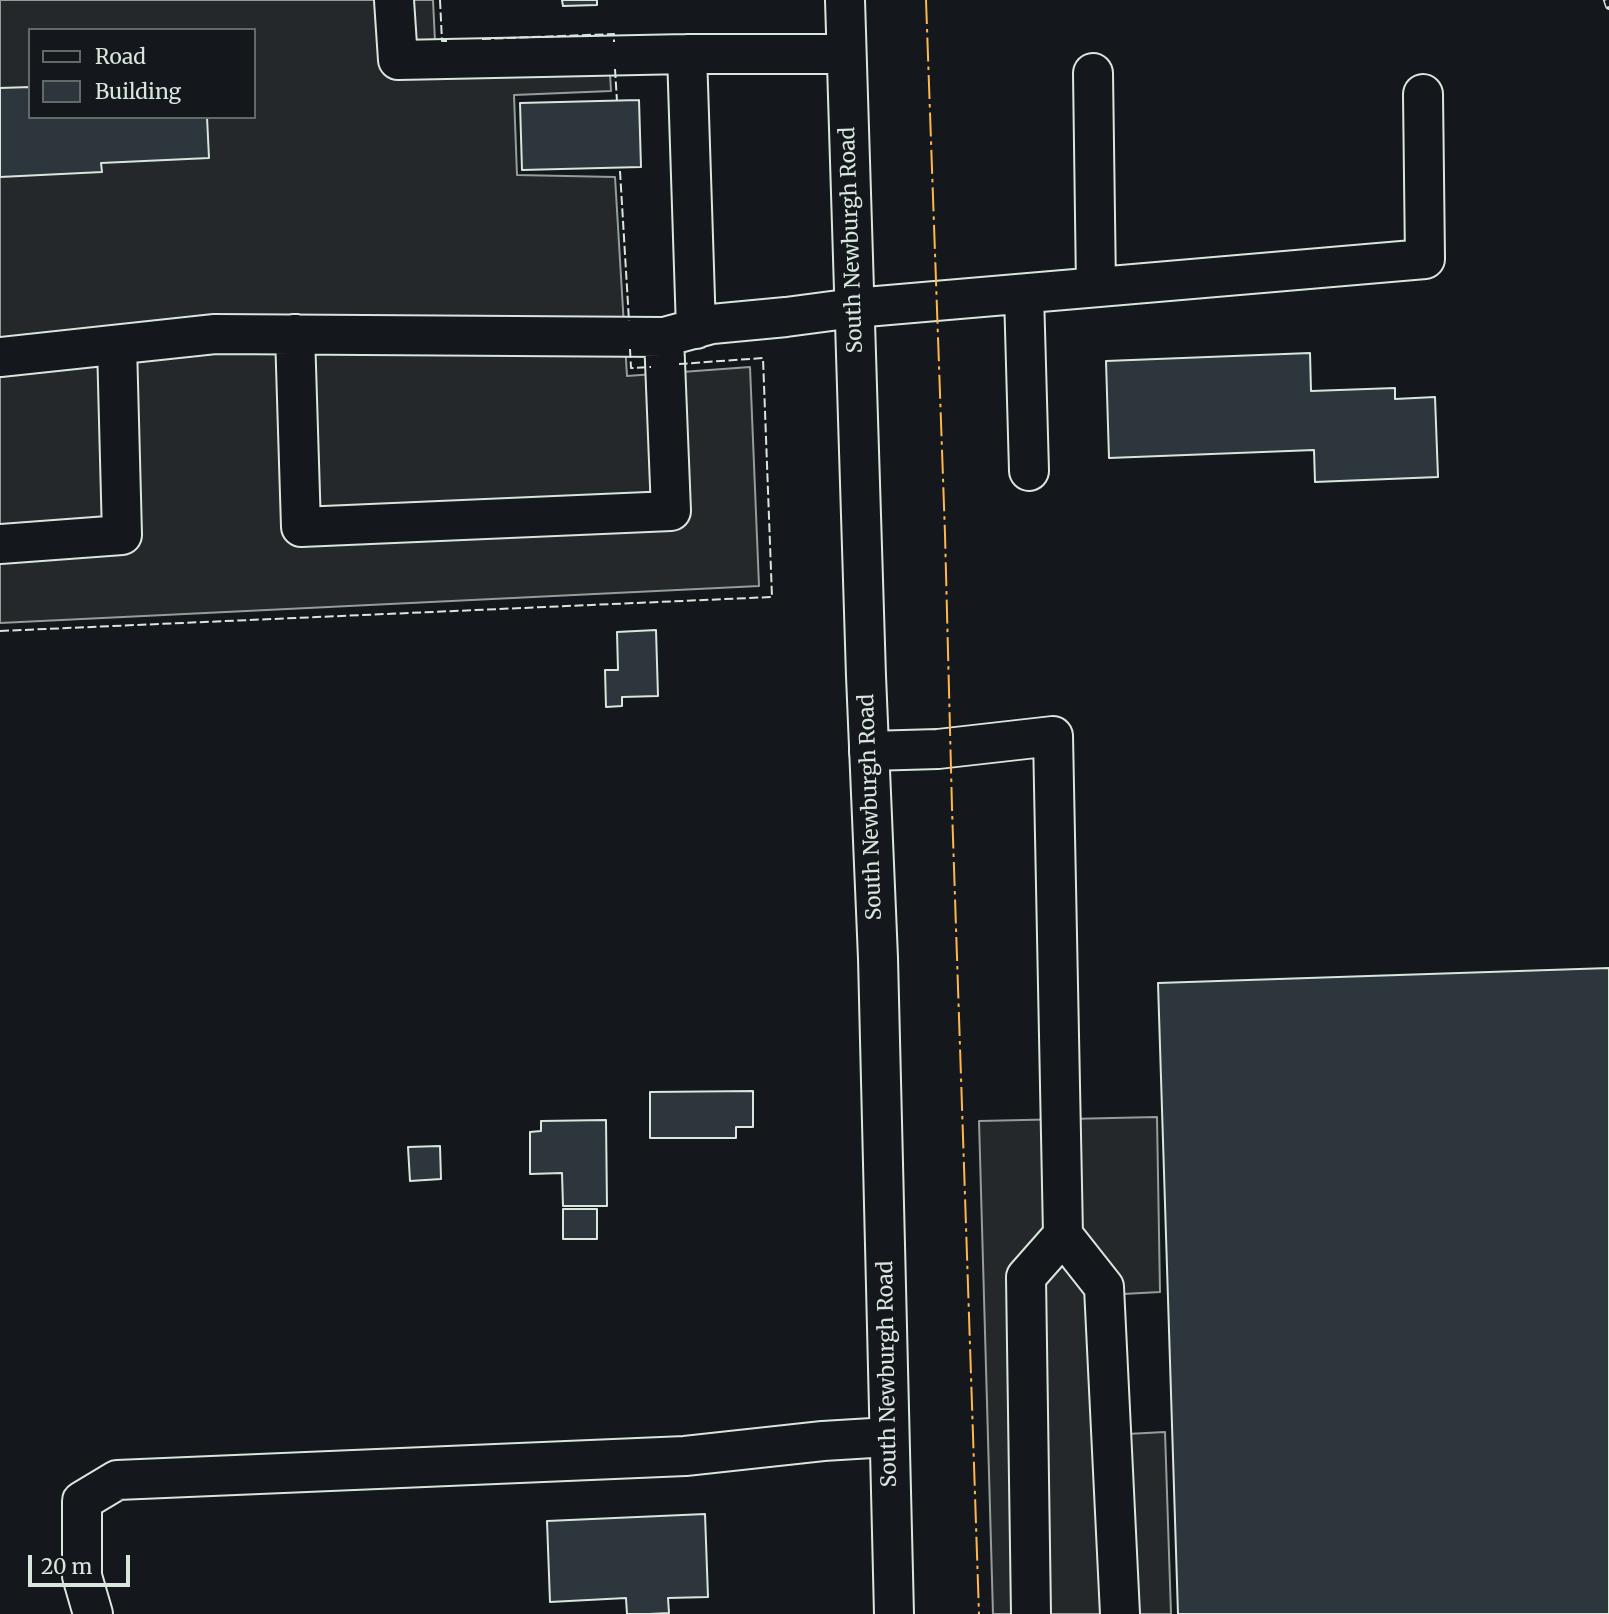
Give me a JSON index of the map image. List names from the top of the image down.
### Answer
{
  "streets": {
    "main road": ["South Newburgh Road"]
  },
  "legend": ["Road", "Building"],
  "scale_bar": "20 m"
}
